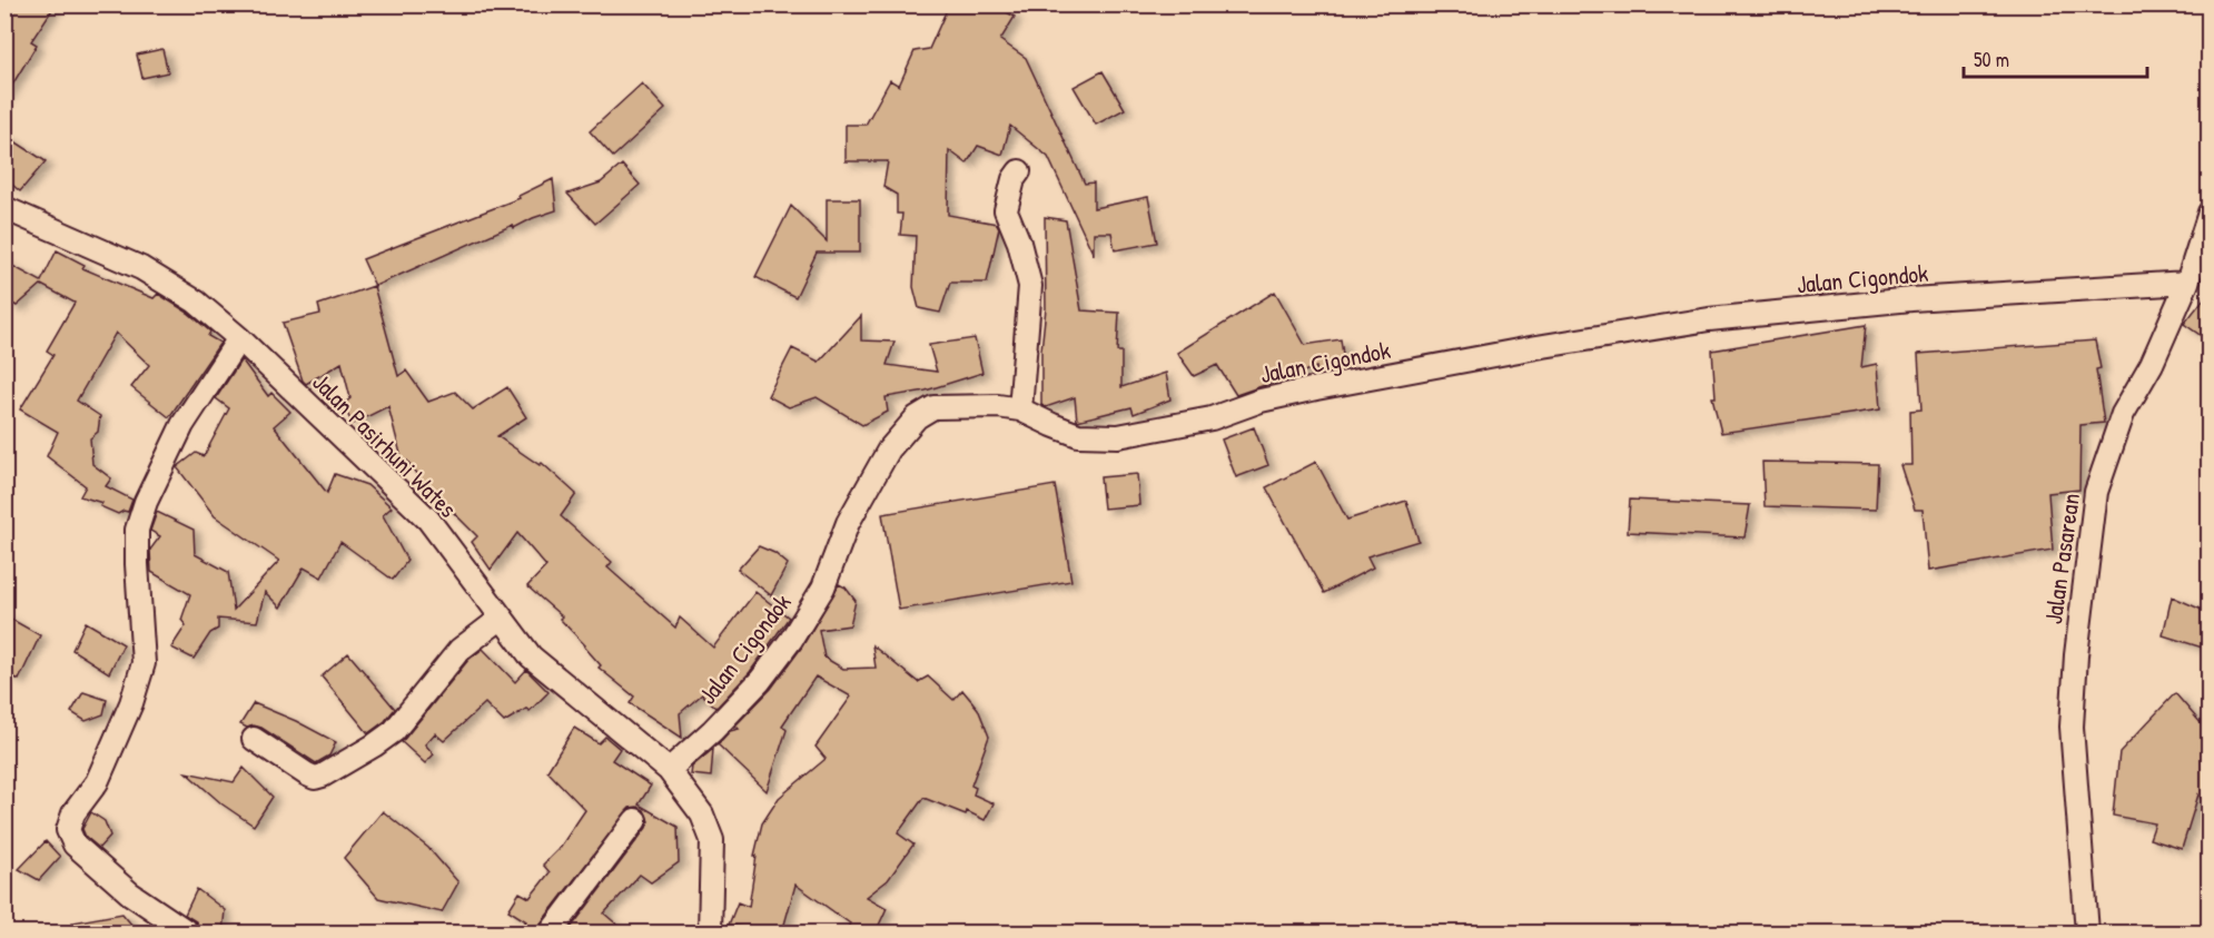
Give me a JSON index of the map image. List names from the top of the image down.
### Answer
{
  "streets": {
    "street": ["Jalan Cigondok", "Jalan Pasirhuni Wates", "Jalan Pasarean"]
  },
  "crossings": [
    ["Jalan Cigondok", "Jalan Pasirhuni Wates"],
    ["Jalan Cigondok", "Jalan Pasarean"]
  ],
  "scale_bar": "50 m"
}
